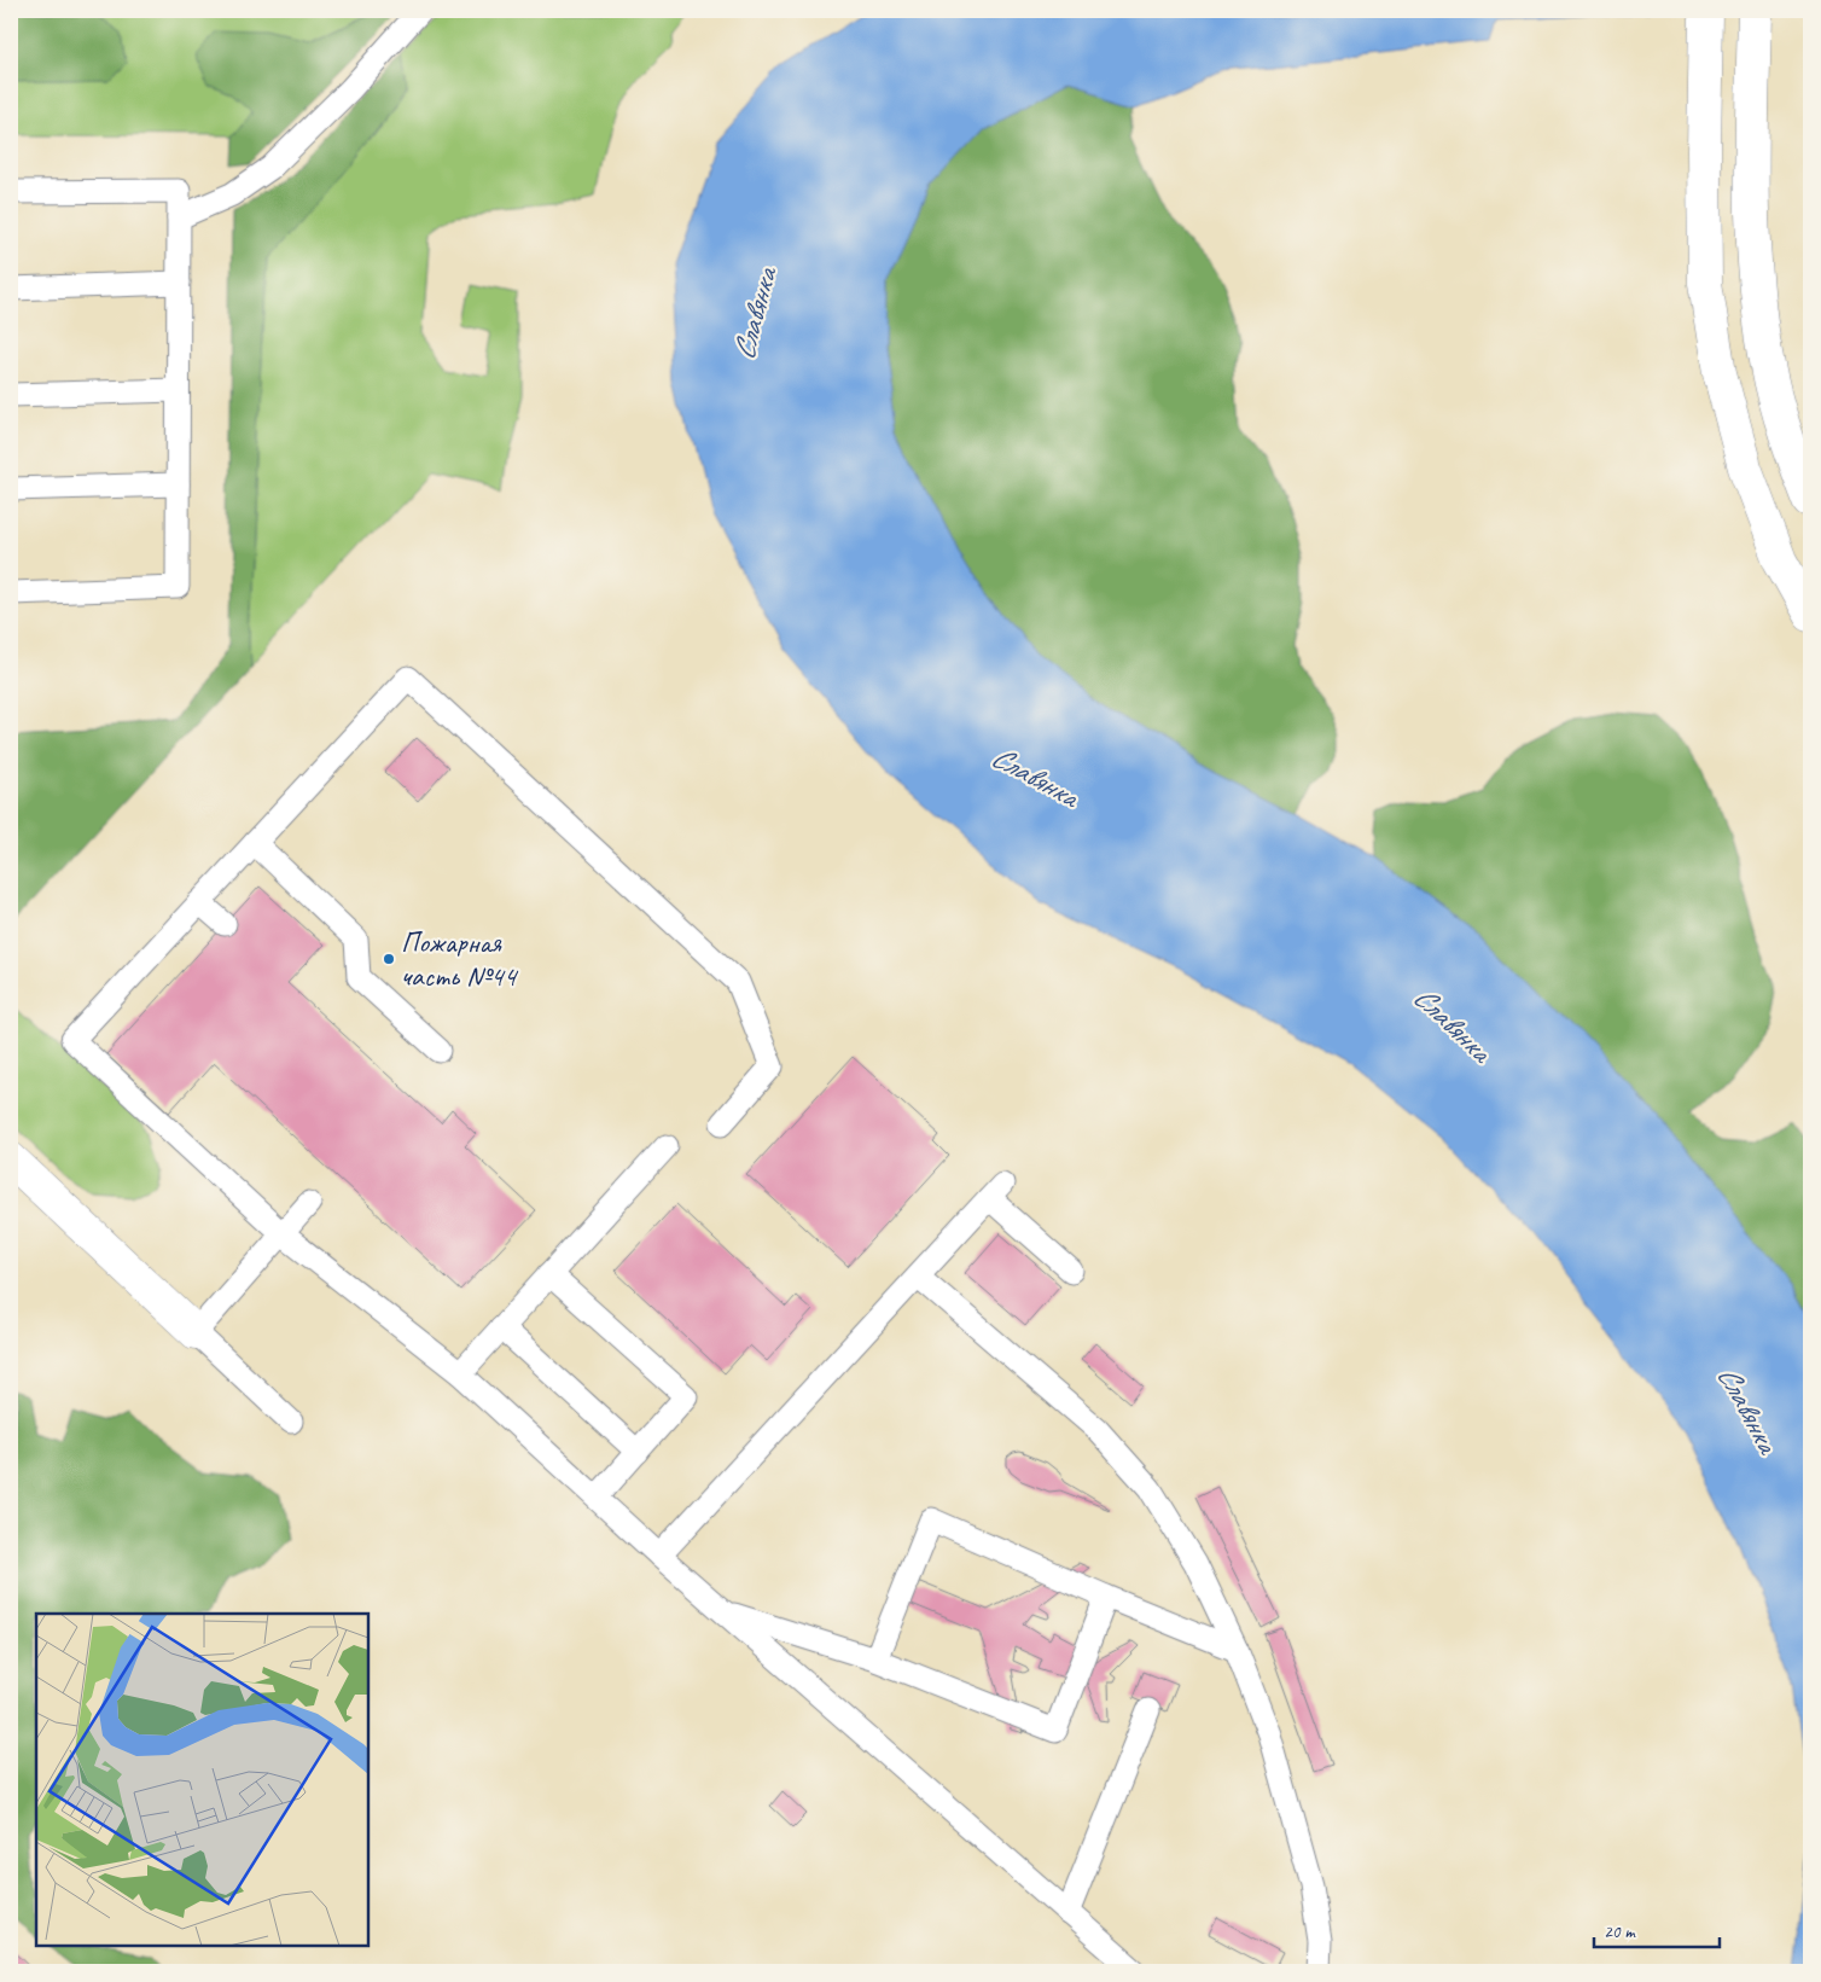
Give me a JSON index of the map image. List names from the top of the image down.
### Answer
{
  "water": ["Славянка"],
  "places": ["Пожарная часть №44"],
  "scale_bar": "20 m"
}
